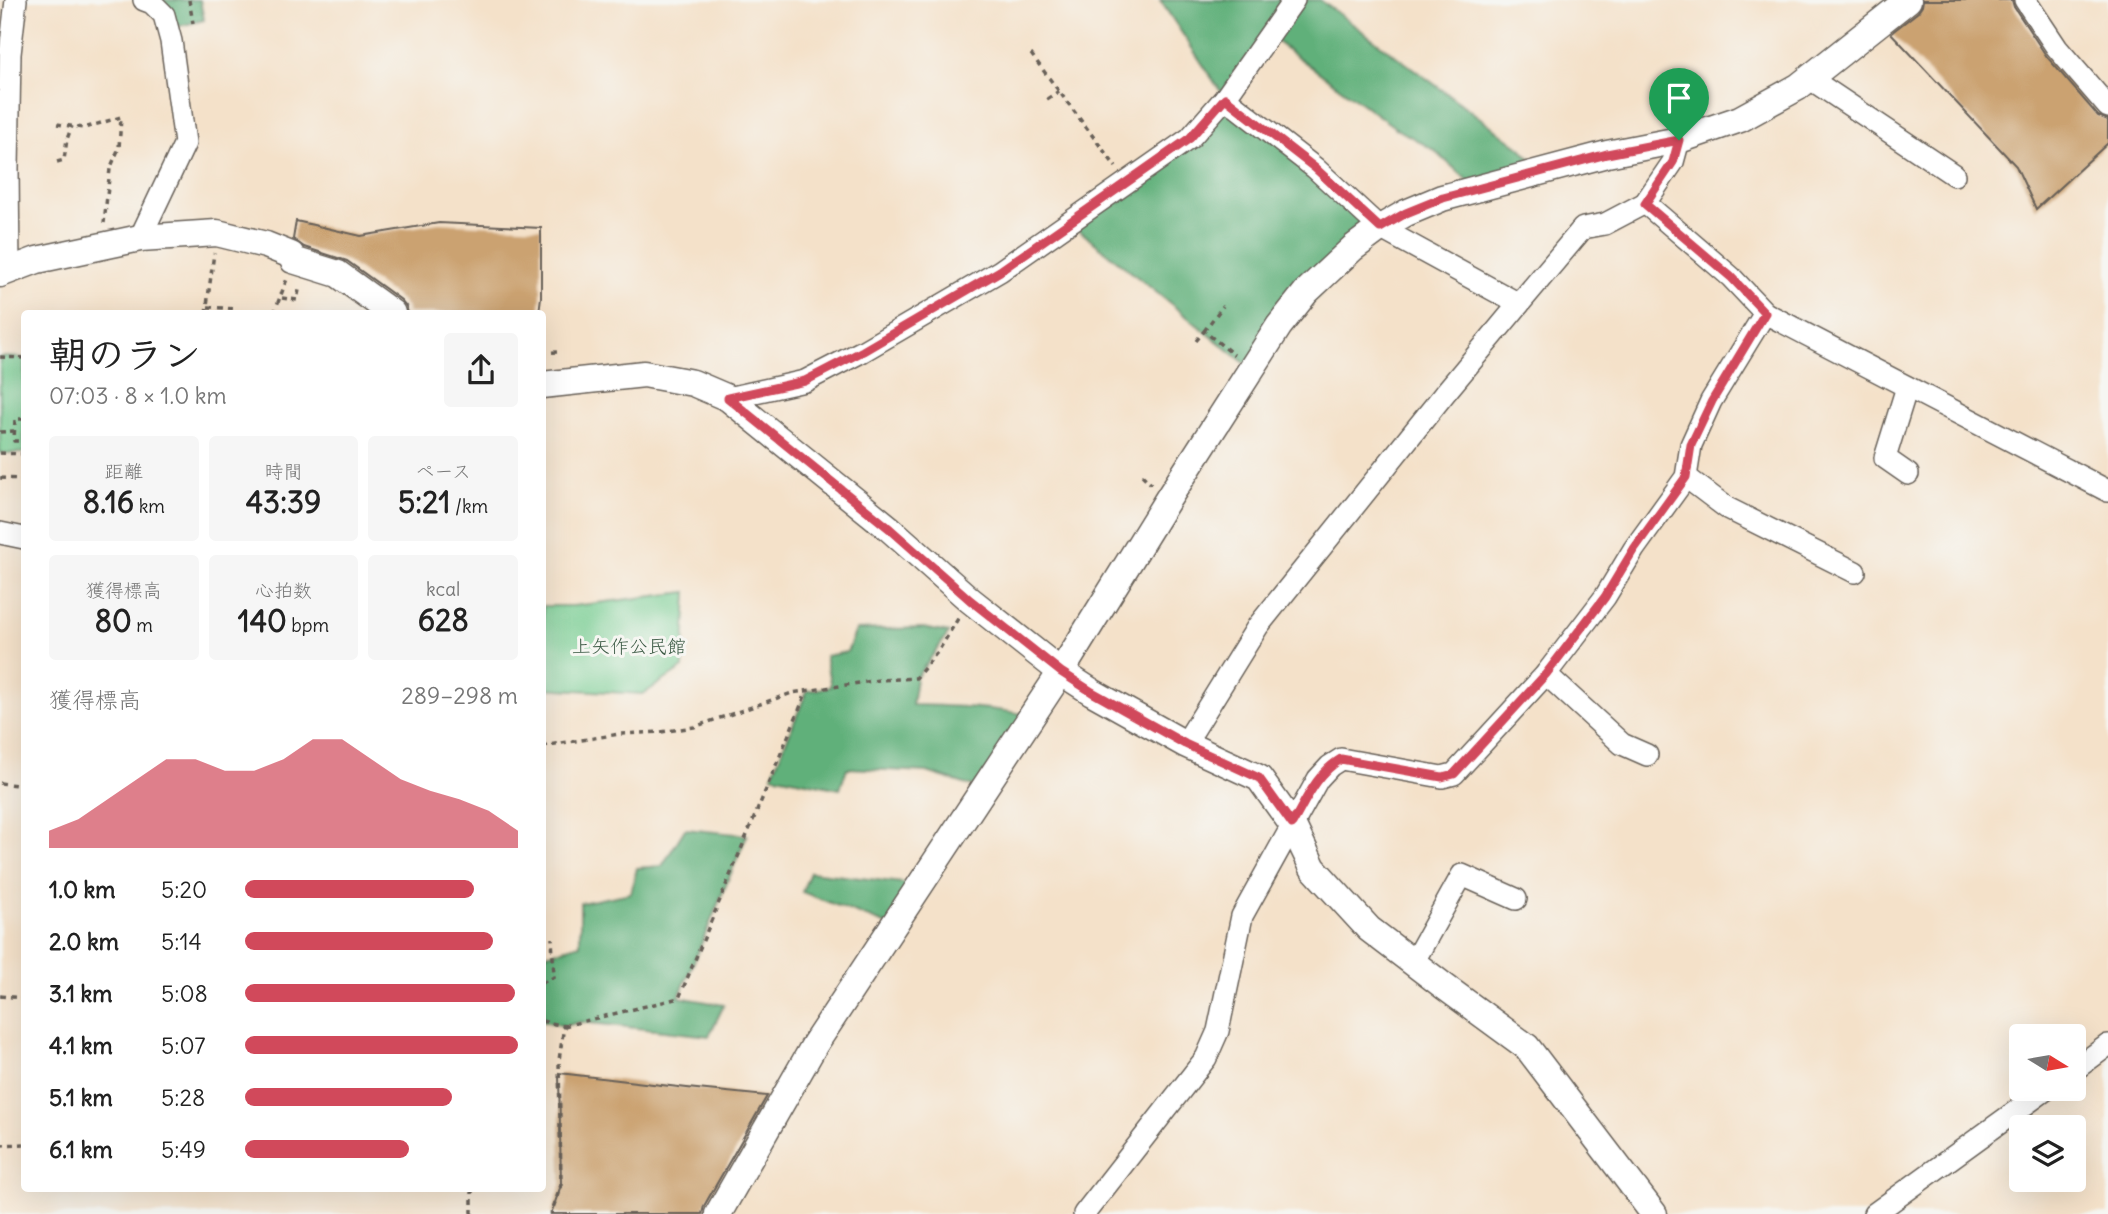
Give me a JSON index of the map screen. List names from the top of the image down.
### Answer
{
  "parks": ["上矢作公民館"],
  "north": "right",
  "page": {
    "heading": ["朝のラン", "07:03 · 8 × 1.0 km"],
    "stats": [
      ["距離", "8.16 km"],
      ["時間", "43:39"],
      ["ペース", "5:21 /km"],
      ["獲得標高", "80 m"],
      ["心拍数", "140 bpm"],
      ["kcal", "628"]
    ],
    "chart": ["獲得標高", "289–298 m"],
    "list": [
      {
        "name": "1.0 km",
        "note": "5:20"
      },
      {
        "name": "2.0 km",
        "note": "5:14"
      },
      {
        "name": "3.1 km",
        "note": "5:08"
      },
      {
        "name": "4.1 km",
        "note": "5:07"
      },
      {
        "name": "5.1 km",
        "note": "5:28"
      },
      {
        "name": "6.1 km",
        "note": "5:49"
      }
    ]
  }
}
